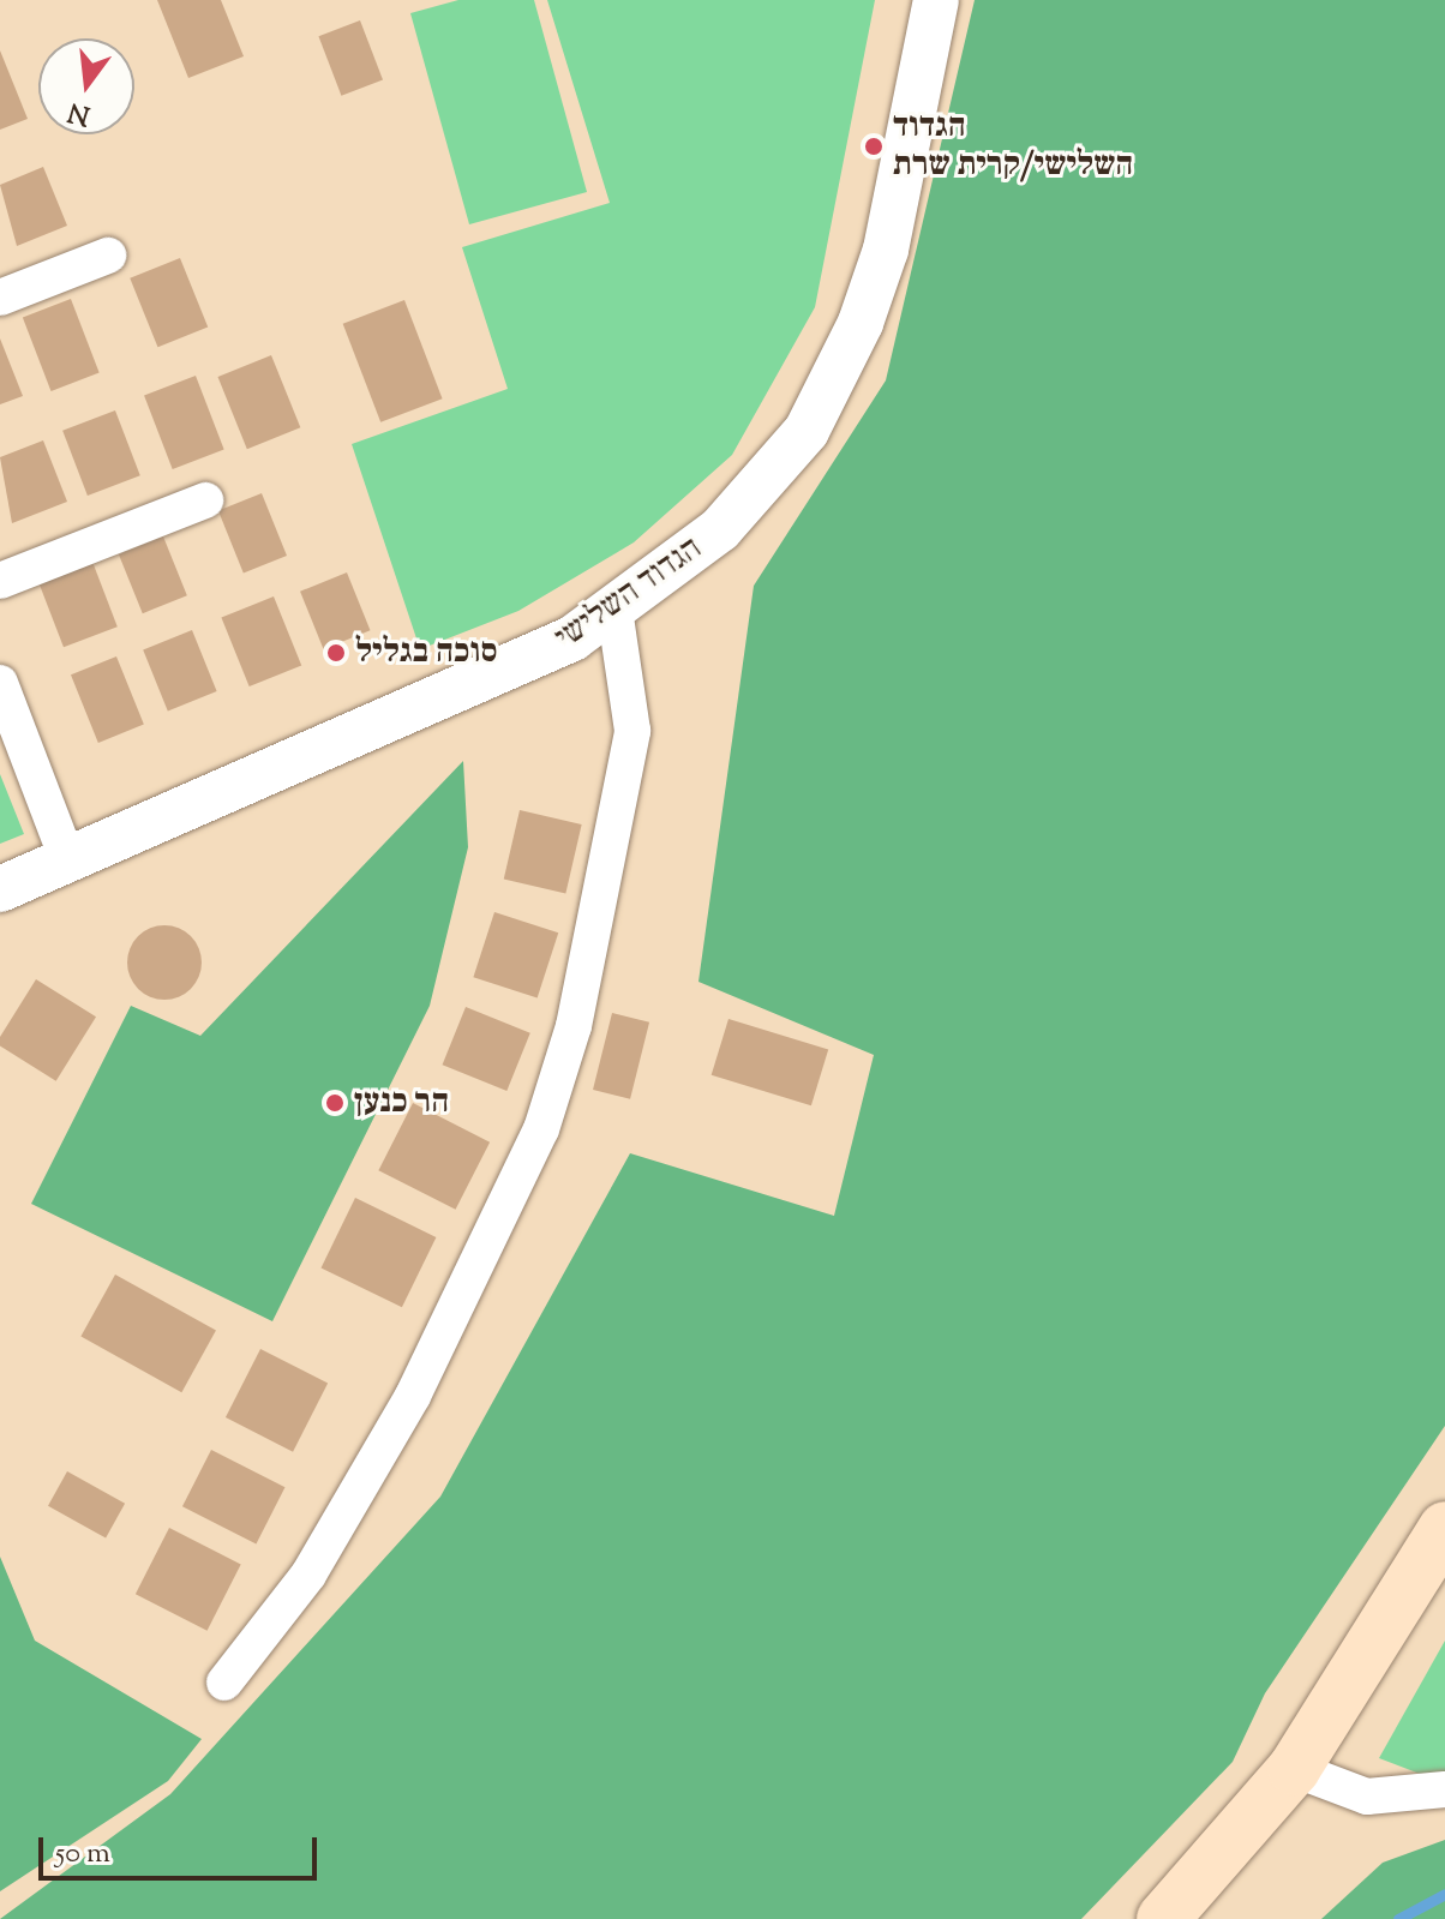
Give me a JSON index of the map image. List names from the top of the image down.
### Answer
{
  "streets": {
    "street": ["הגדוד השלישי"]
  },
  "places": ["הגדוד השלישי/קרית שרת", "סוכה בגליל", "הר כנען"],
  "scale_bar": "50 m",
  "north": "bottom"
}
